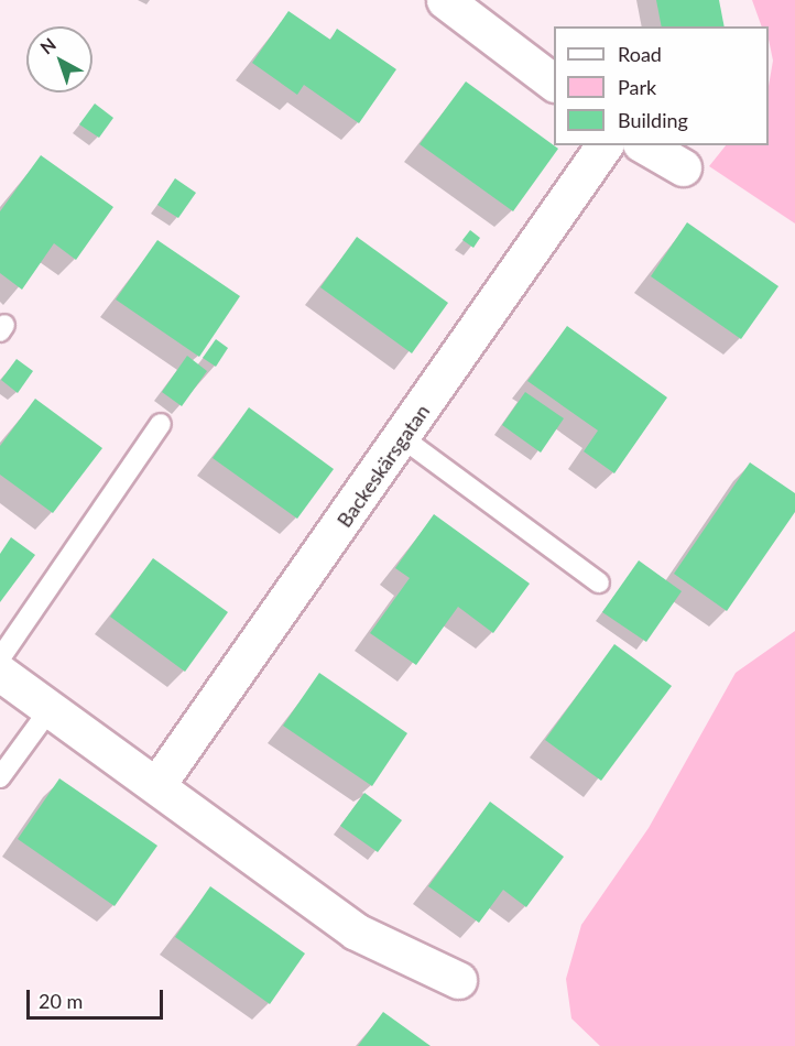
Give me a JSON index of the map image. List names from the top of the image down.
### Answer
{
  "streets": {
    "street": ["Backeskärsgatan"]
  },
  "legend": ["Road", "Park", "Building"],
  "scale_bar": "20 m",
  "north": "top left"
}
